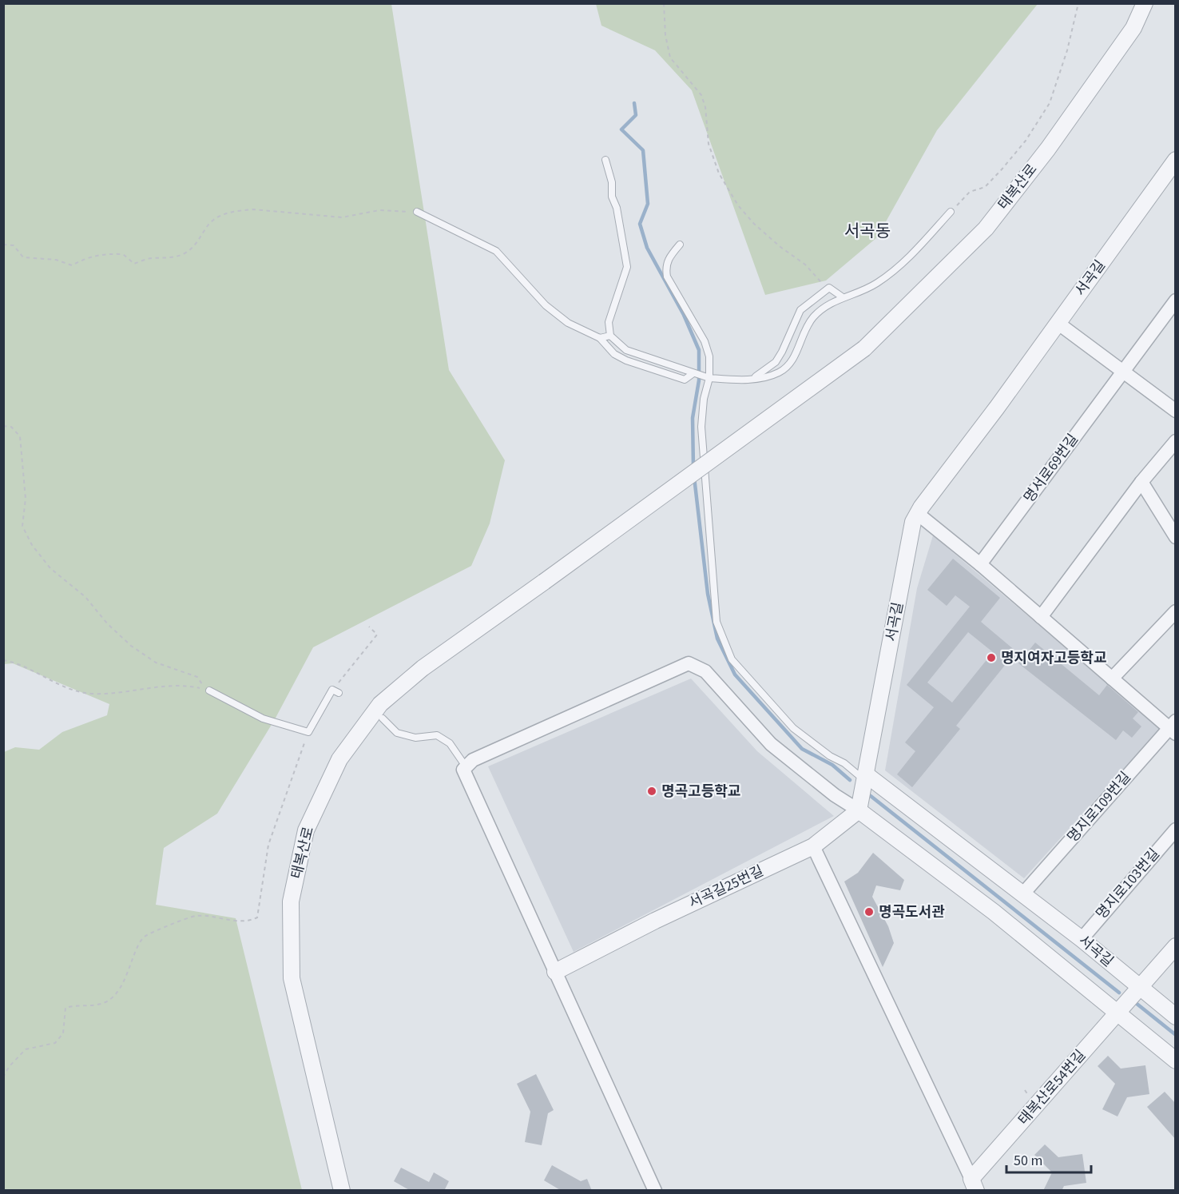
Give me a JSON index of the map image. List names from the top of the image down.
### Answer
{
  "streets": {
    "street": [
      "태복산로",
      "서곡길",
      "명서로69번길",
      "명지로109번길",
      "명지로103번길",
      "서곡길25번길",
      "태복산로54번길"
    ]
  },
  "crossings": [
    ["서곡길", "명지로109번길"],
    ["서곡길", "명지로103번길"],
    ["서곡길", "태복산로54번길"]
  ],
  "districts": ["서곡동"],
  "places": ["명지여자고등학교", "명곡고등학교", "명곡도서관"],
  "scale_bar": "50 m"
}
